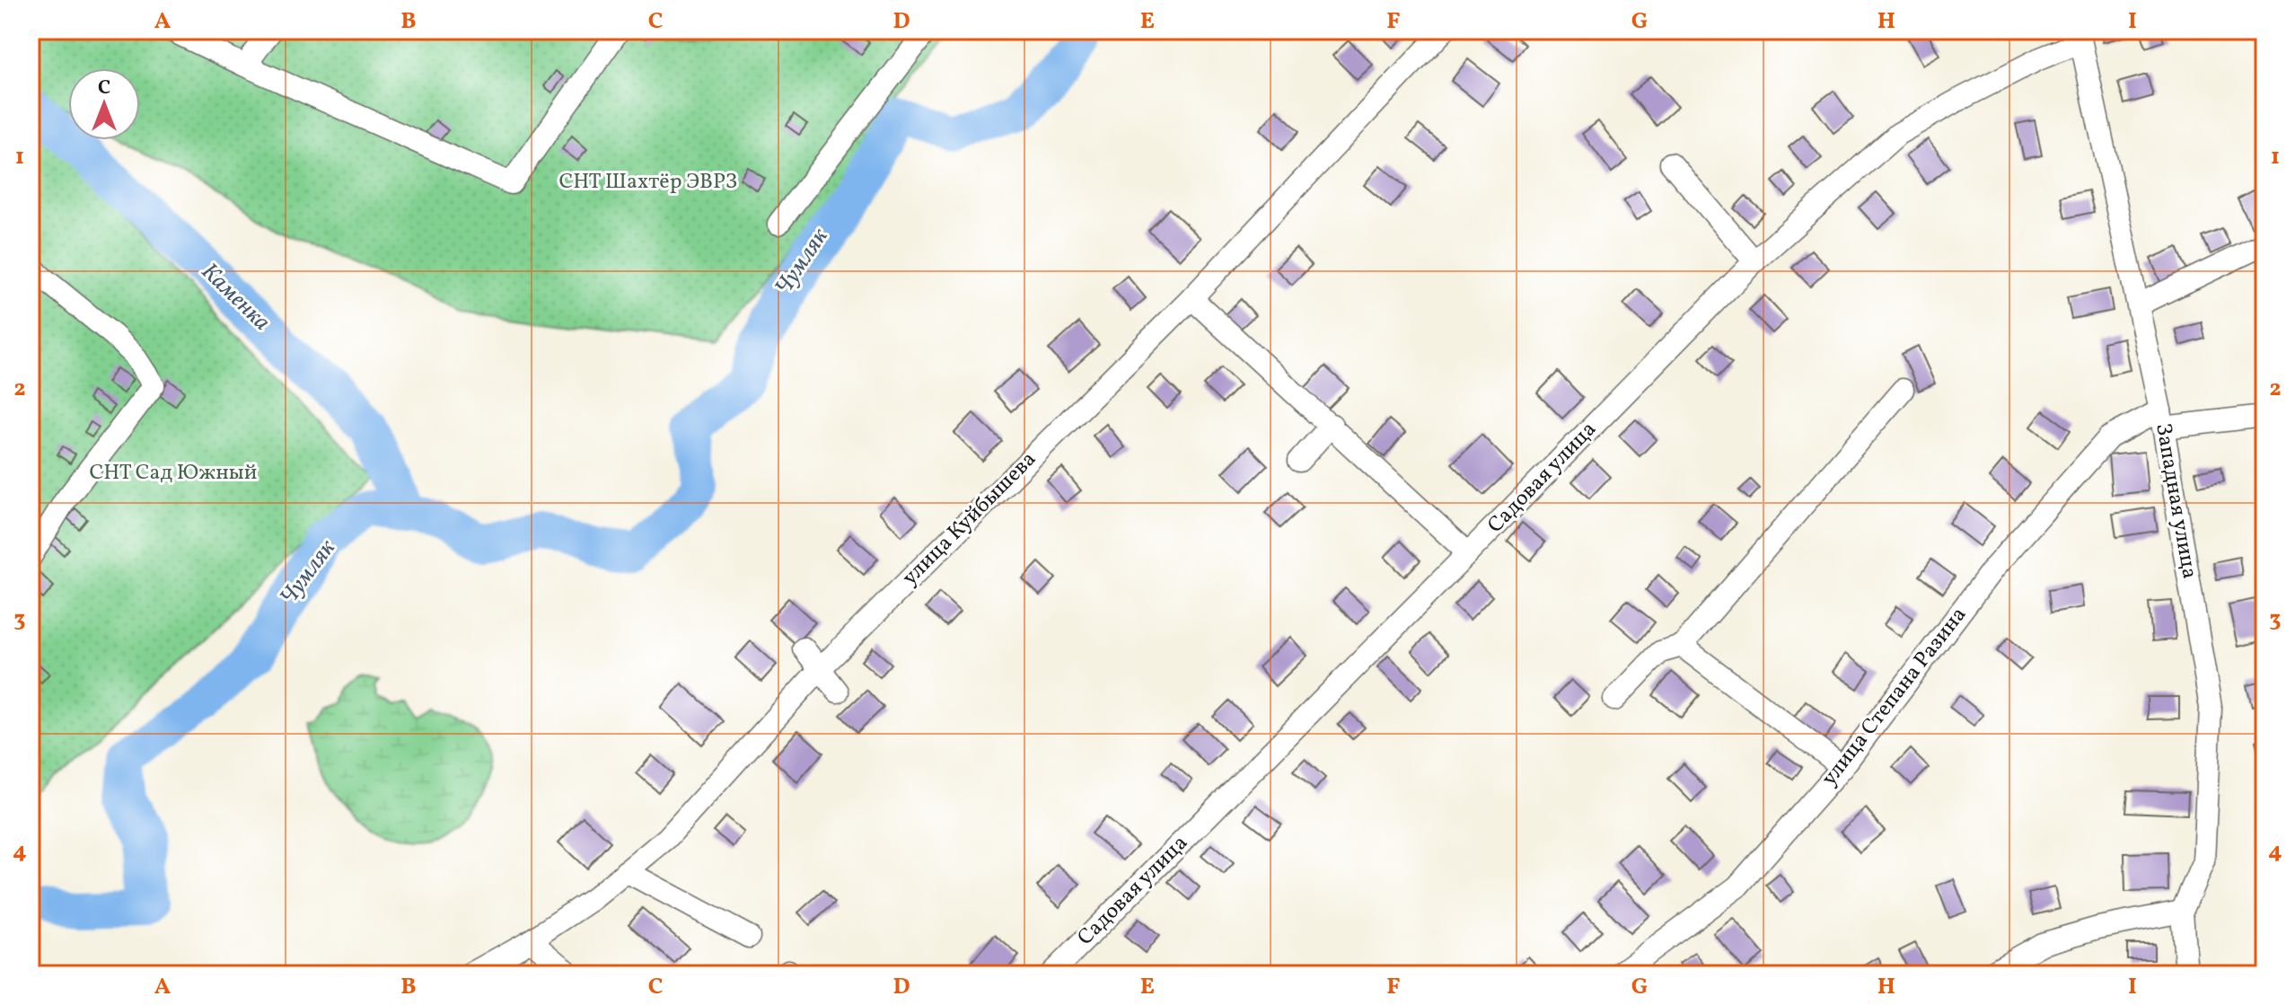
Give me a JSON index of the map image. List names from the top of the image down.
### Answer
{
  "streets": {
    "street": [
      "Садовая улица",
      "Западная улица",
      "улица Куйбышева",
      "улица Степана Разина"
    ]
  },
  "crossings": [
    ["Садовая улица", "Западная улица"],
    ["Западная улица", "улица Степана Разина"]
  ],
  "water": ["Чумляк", "Каменка"],
  "parks": ["СНТ Шахтёр ЭВРЗ", "СНТ Сад Южный"],
  "north": "top",
  "grid": {
    "columns": [
      "A",
      "B",
      "C",
      "D",
      "E",
      "F",
      "G",
      "H",
      "I"
    ],
    "rows": [
      "1",
      "2",
      "3",
      "4"
    ]
  }
}
